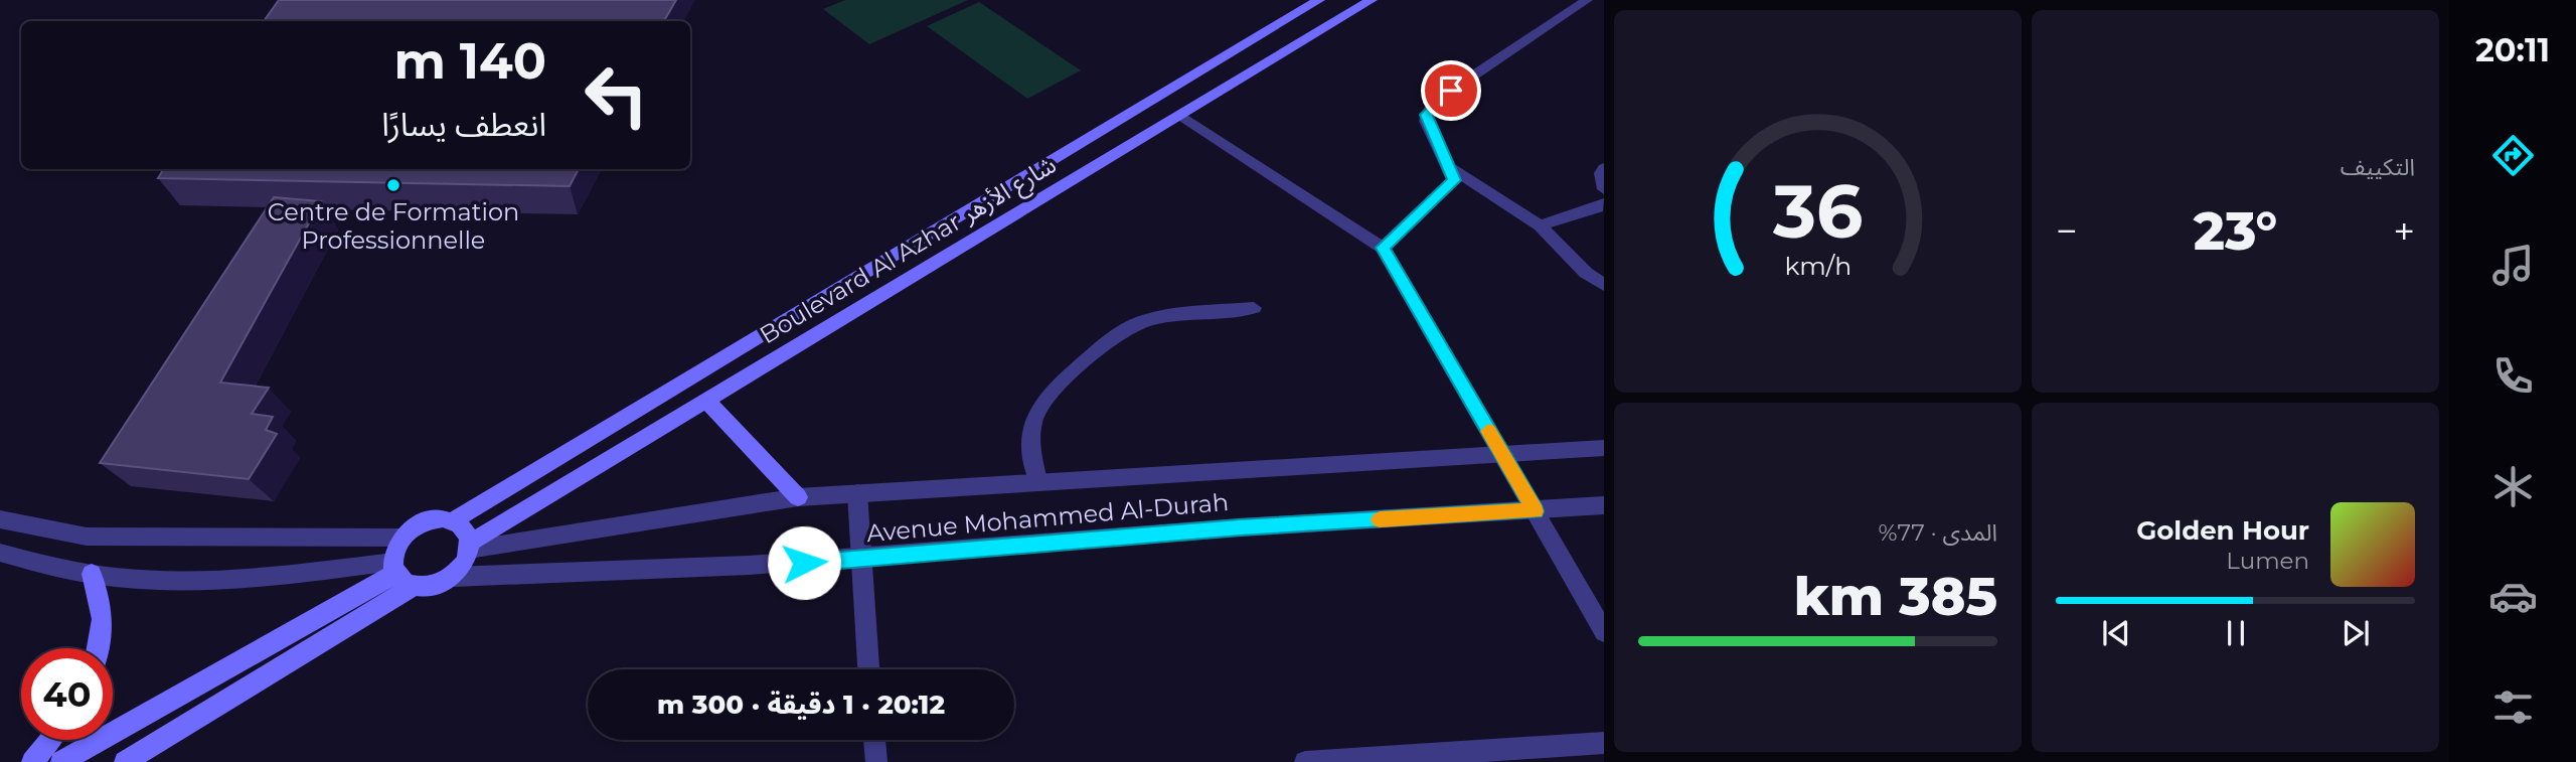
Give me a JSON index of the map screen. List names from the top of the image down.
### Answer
{
  "streets": {
    "main road": ["Boulevard Al Azhar شارع الأزهر"],
    "street": ["Avenue Mohammed Al-Durah"]
  },
  "crossings": [
    ["Boulevard Al Azhar شارع الأزهر", "Avenue Mohammed Al-Durah"]
  ],
  "places": ["Centre de Formation Professionnelle"],
  "page": {
    "tabs": "20:11",
    "tile": [
      "التكييف",
      ["المدى · 77%", "385 km"]
    ],
    "turn": ["140 m", "انعطف يسارًا"],
    "heat": ["−", "23°", "+"],
    "song": ["Golden Hour", "Lumen"],
    "limit": "40",
    "trip": "20:12 · 1 دقيقة · 300 m",
    "gauge": ["36", "km/h"]
  }
}
